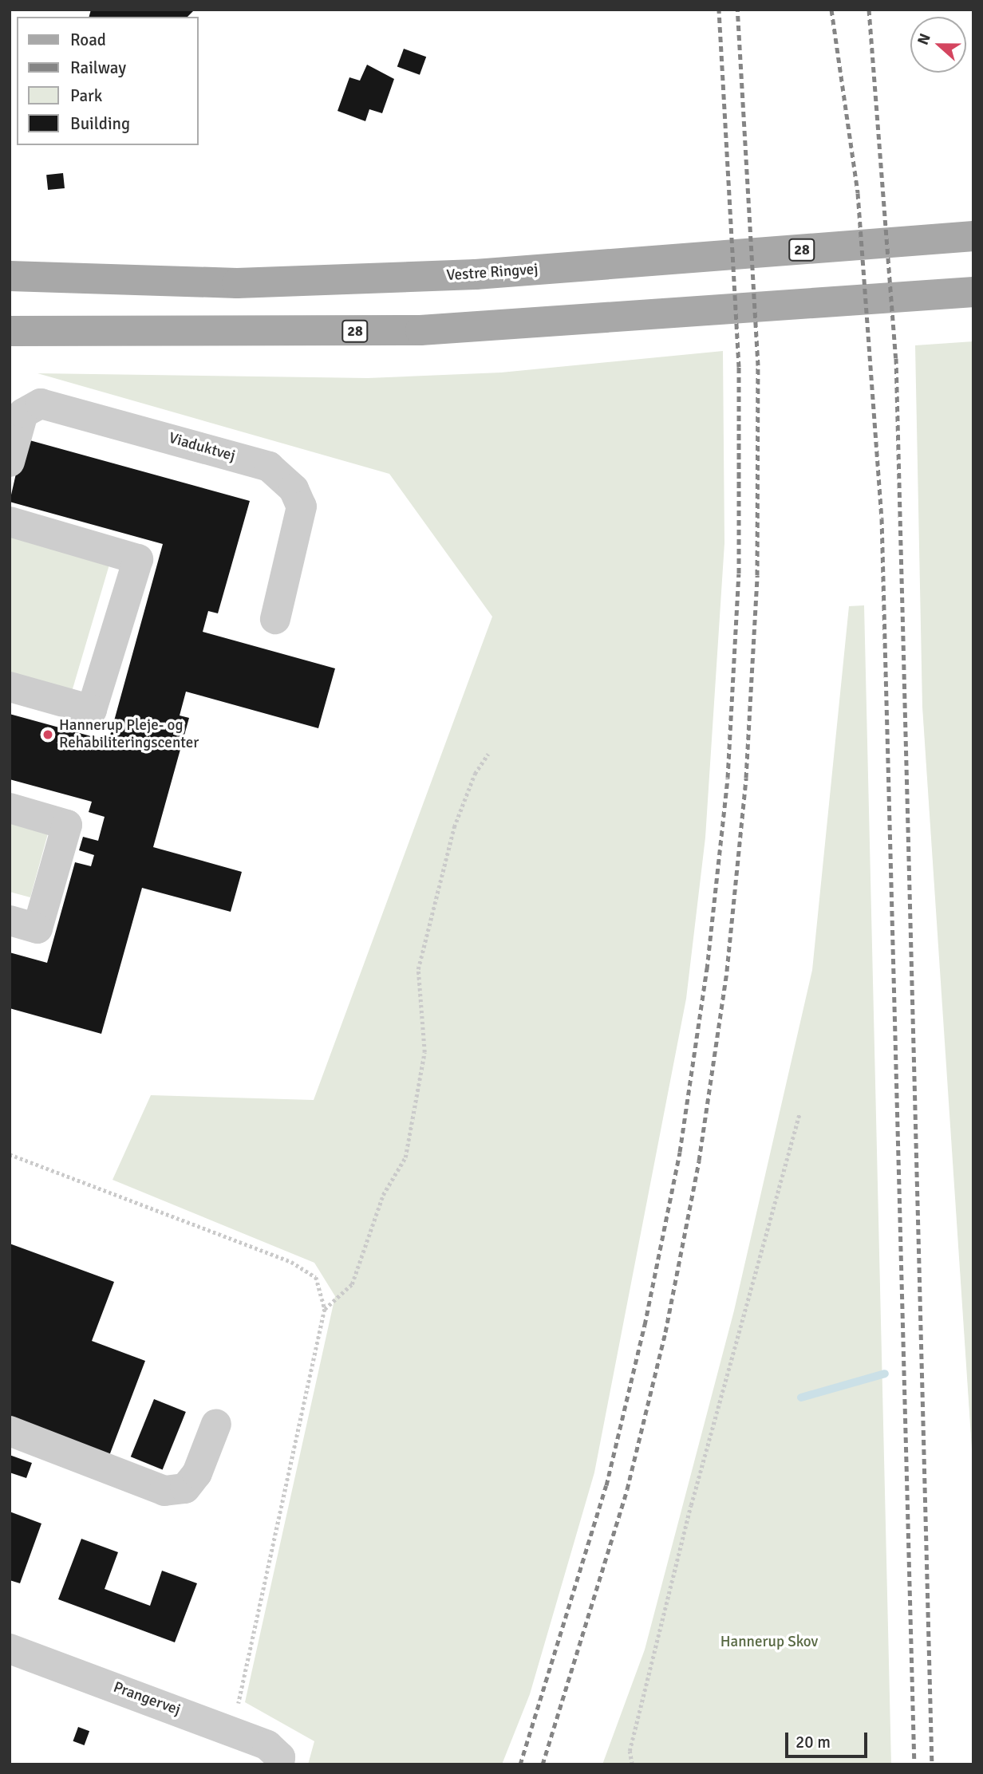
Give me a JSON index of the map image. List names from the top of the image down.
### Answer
{
  "streets": {
    "main road": ["28", "Vestre Ringvej"],
    "street": ["Viaduktvej", "Prangervej"]
  },
  "parks": ["Hannerup Skov"],
  "places": ["Hannerup Pleje- og Rehabiliteringscenter"],
  "legend": [
    "Road",
    "Railway",
    "Park",
    "Building"
  ],
  "scale_bar": "20 m",
  "north": "left"
}
